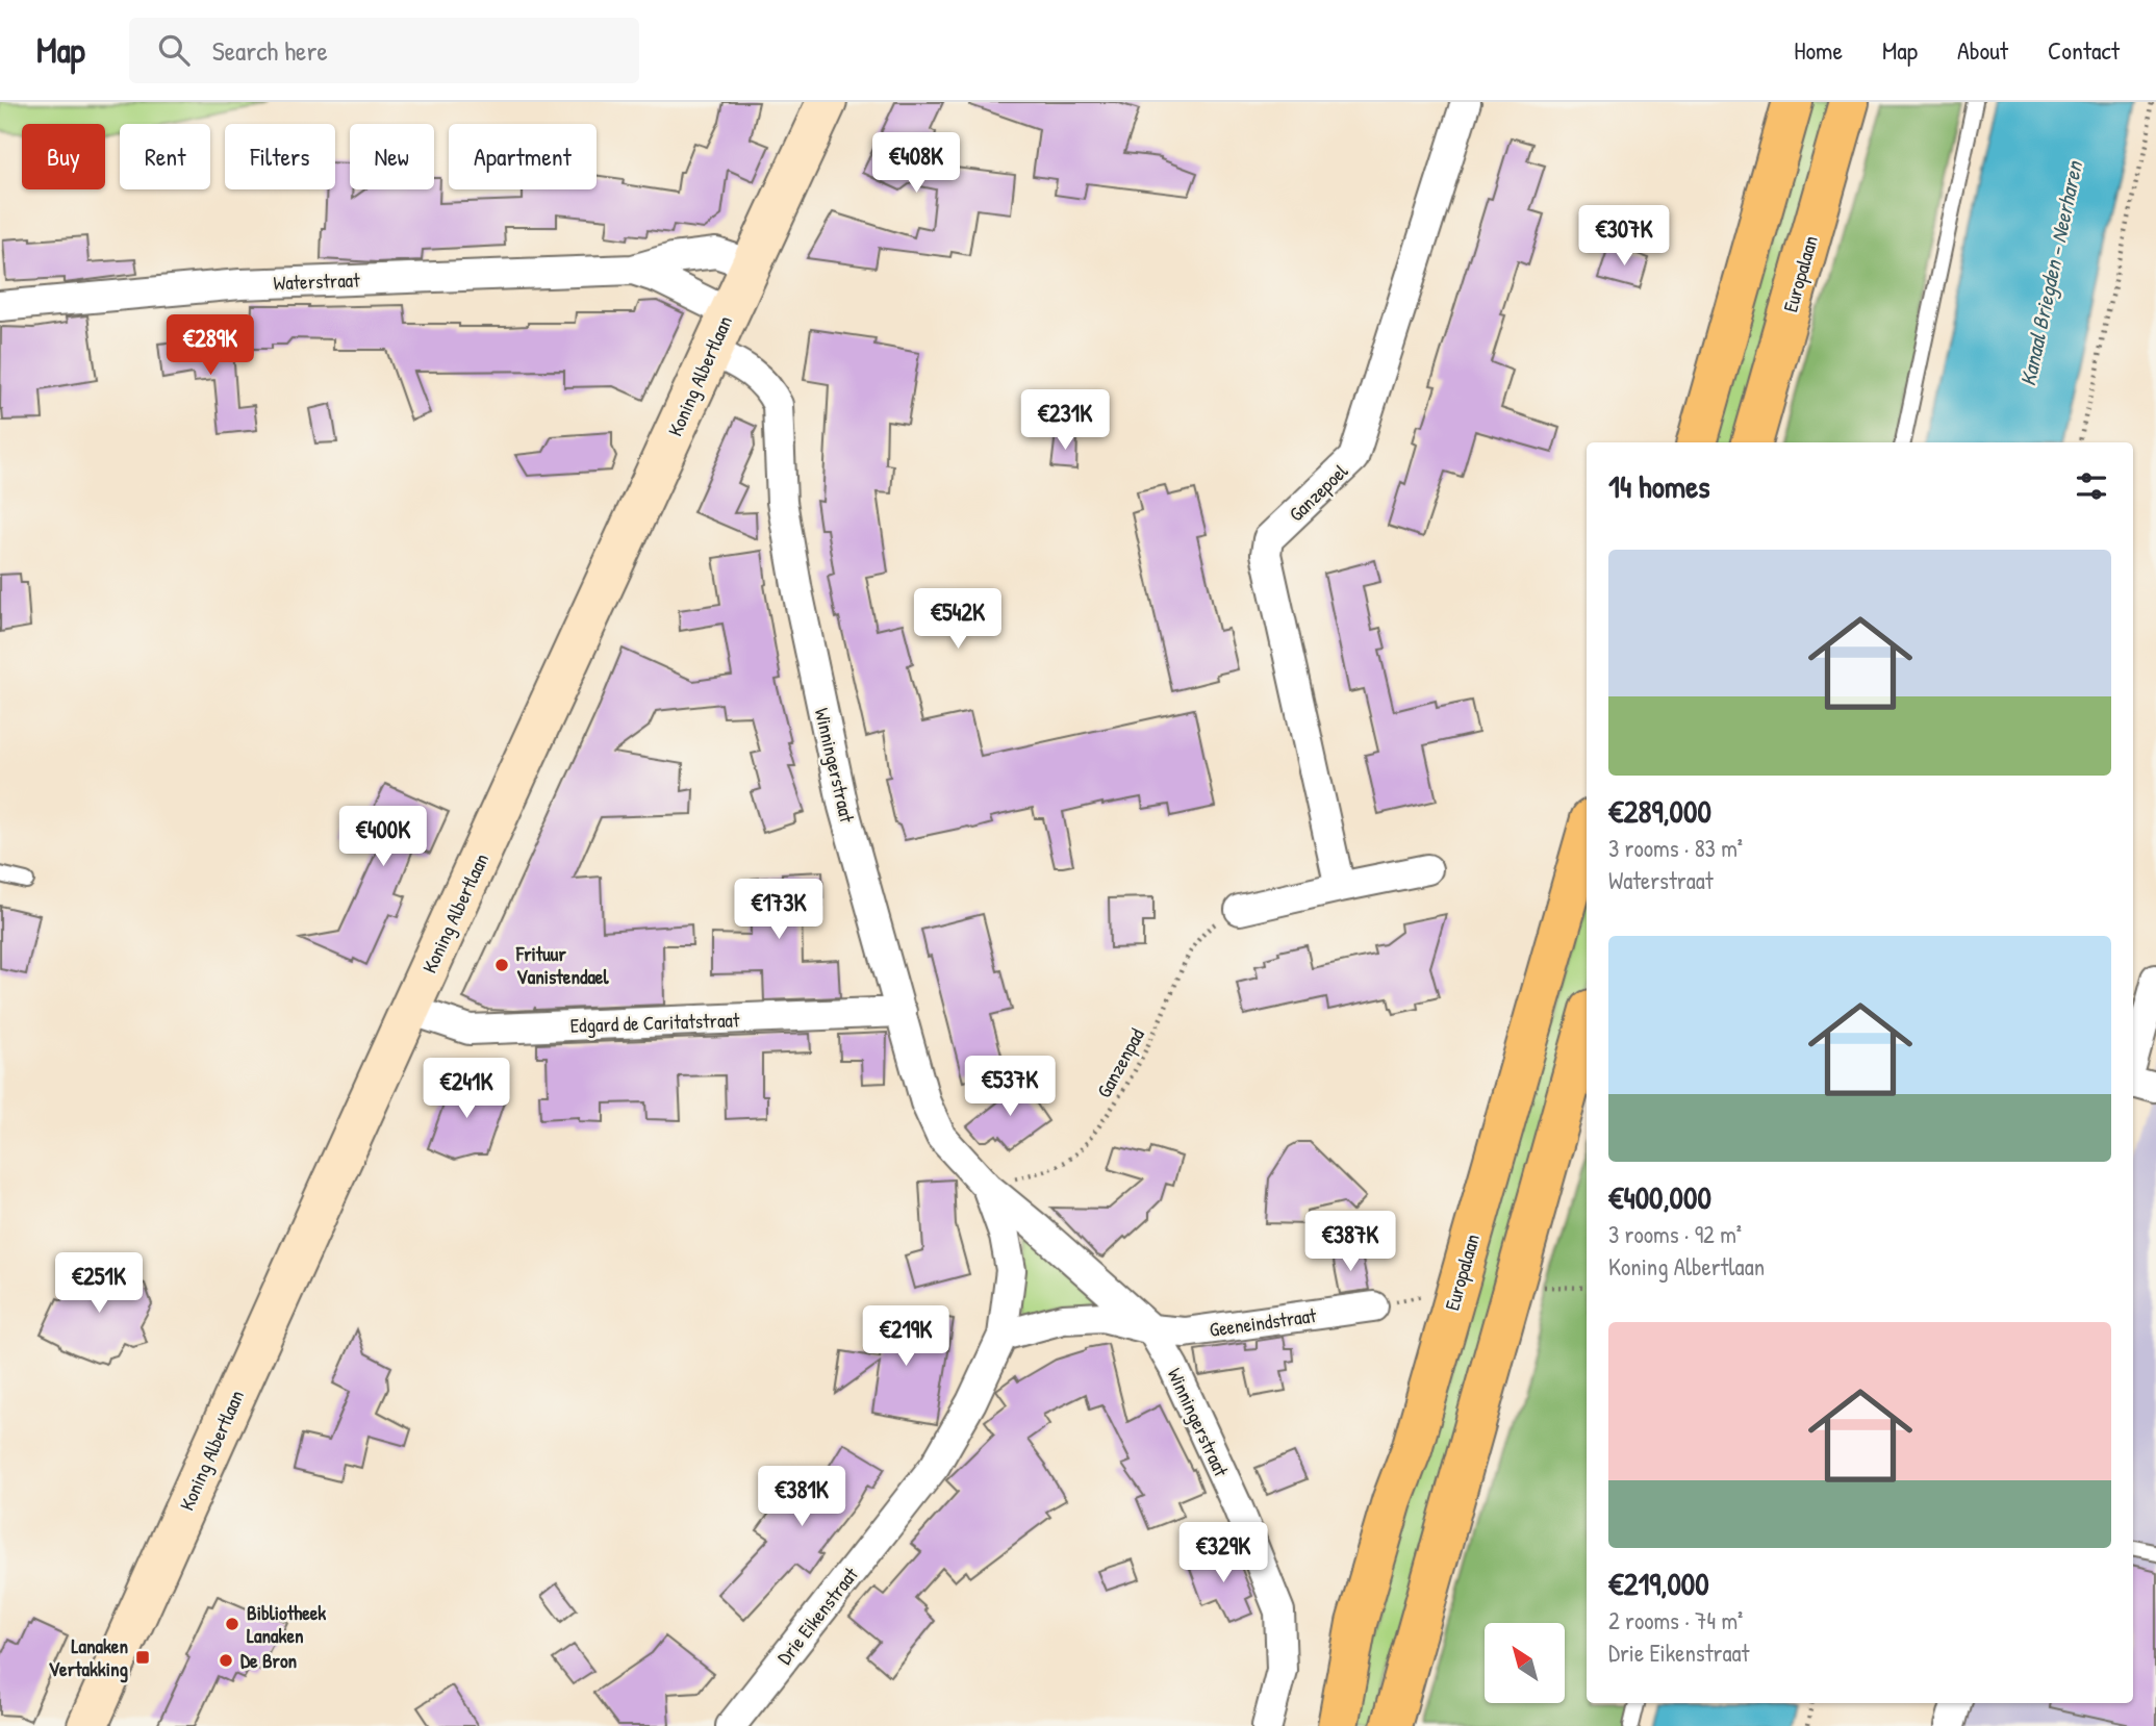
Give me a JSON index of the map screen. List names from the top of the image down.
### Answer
{
  "streets": {
    "main road": ["Europalaan"],
    "street": [
      "Waterstraat",
      "Koning Albertlaan",
      "Ganzepoel",
      "Winningerstraat",
      "Edgard de Caritatstraat",
      "Geeneindstraat",
      "Drie Eikenstraat"
    ],
    "path": ["Ganzenpad"]
  },
  "crossings": [
    ["Waterstraat", "Koning Albertlaan"],
    ["Koning Albertlaan", "Winningerstraat"],
    ["Koning Albertlaan", "Edgard de Caritatstraat"],
    ["Winningerstraat", "Edgard de Caritatstraat"],
    ["Winningerstraat", "Ganzenpad"],
    ["Winningerstraat", "Geeneindstraat"],
    ["Winningerstraat", "Drie Eikenstraat"]
  ],
  "water": ["Kanaal Briegden - Neerharen"],
  "places": {
    "other": ["Frituur Vanistendael", "Bibliotheek Lanaken", "De Bron"],
    "transit": ["Lanaken Vertakking"]
  },
  "north": "top left",
  "page": {
    "header": "Map",
    "search": "Search here",
    "nav": [
      "Home",
      "Map",
      "About",
      "Contact"
    ],
    "chip": [
      "Buy",
      "Rent",
      "Filters",
      "New",
      "Apartment"
    ],
    "price": [
      "€408K",
      "€307K",
      "€289K",
      "€231K",
      "€542K",
      "€400K",
      "€173K",
      "€537K",
      "€241K",
      "€387K",
      "€251K",
      "€219K",
      "€381K",
      "€329K"
    ],
    "heading": "14 homes",
    "list": [
      {
        "name": "€289,000",
        "note": "3 rooms · 83 m² · Waterstraat"
      },
      {
        "name": "€400,000",
        "note": "3 rooms · 92 m² · Koning Albertlaan"
      },
      {
        "name": "€219,000",
        "note": "2 rooms · 74 m² · Drie Eikenstraat"
      }
    ]
  }
}
